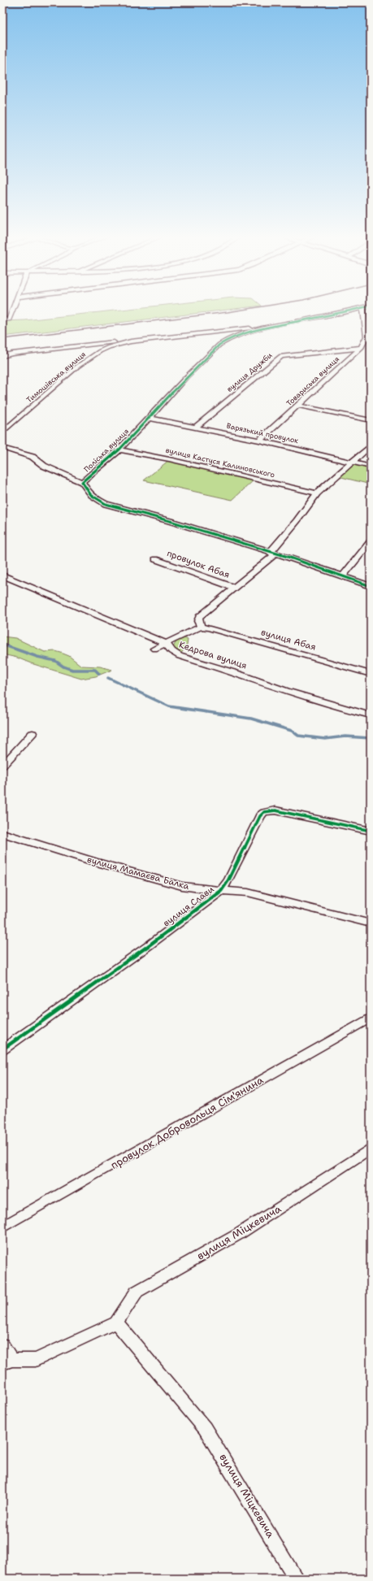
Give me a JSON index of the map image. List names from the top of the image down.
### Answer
{
  "streets": {
    "street": [
      "вулиця Дружби",
      "Тимошівська вулиця",
      "Товариська вулиця",
      "Варязький провулок",
      "Поліська вулиця",
      "вулиця Кастуся Калиновського",
      "провулок Абая",
      "вулиця Абая",
      "Кедрова вулиця",
      "вулиця Мамаєва Балка",
      "вулиця Слави",
      "провулок Добровольця Сім'янина",
      "вулиця Міцкевича"
    ]
  },
  "crossings": [
    ["вулиця Дружби", "Товариська вулиця"],
    ["вулиця Дружби", "Варязький провулок"],
    ["Тимошівська вулиця", "Поліська вулиця"],
    ["Товариська вулиця", "Варязький провулок"],
    ["Варязький провулок", "Поліська вулиця"],
    ["Поліська вулиця", "вулиця Кастуся Калиновського"],
    ["вулиця Мамаєва Балка", "вулиця Слави"]
  ]
}
